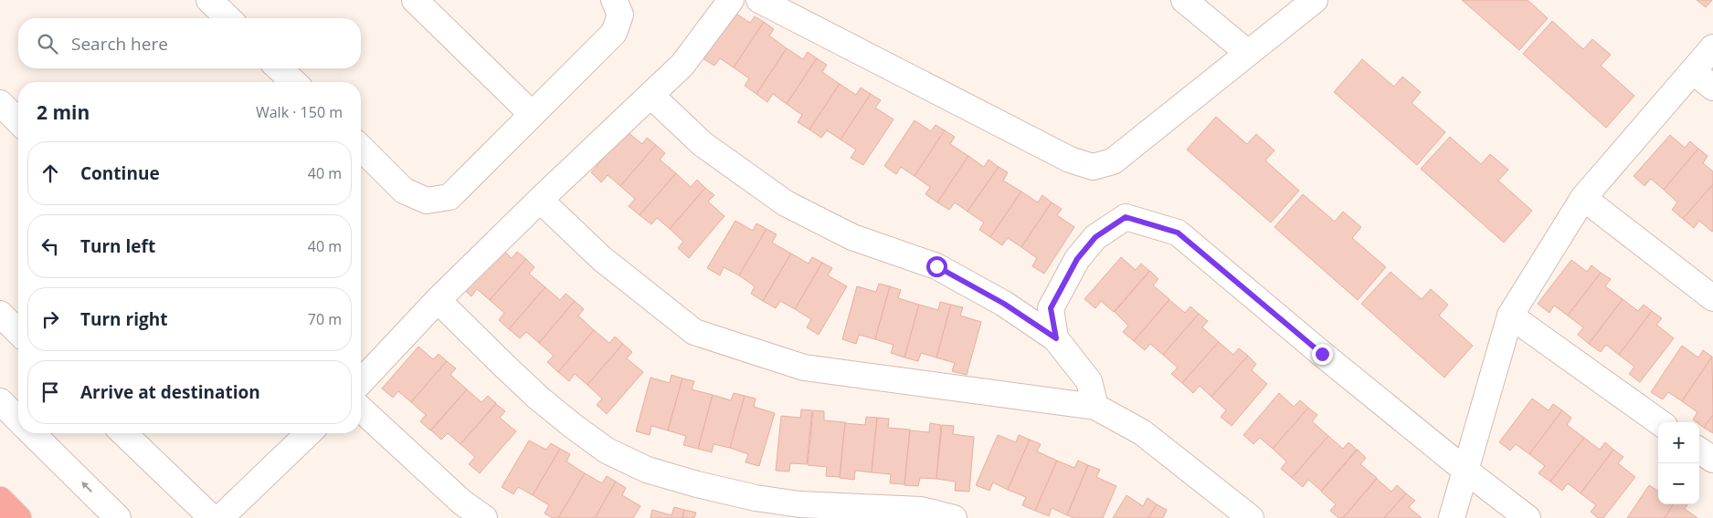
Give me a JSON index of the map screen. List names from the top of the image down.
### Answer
{
  "page": {
    "search": "Search here",
    "heading": ["2 min", "Walk · 150 m"],
    "list": [
      ["Continue", "40 m"],
      ["Turn left", "40 m"],
      ["Turn right", "70 m"],
      "Arrive at destination"
    ],
    "map_buttons": ["+", "−"]
  }
}
